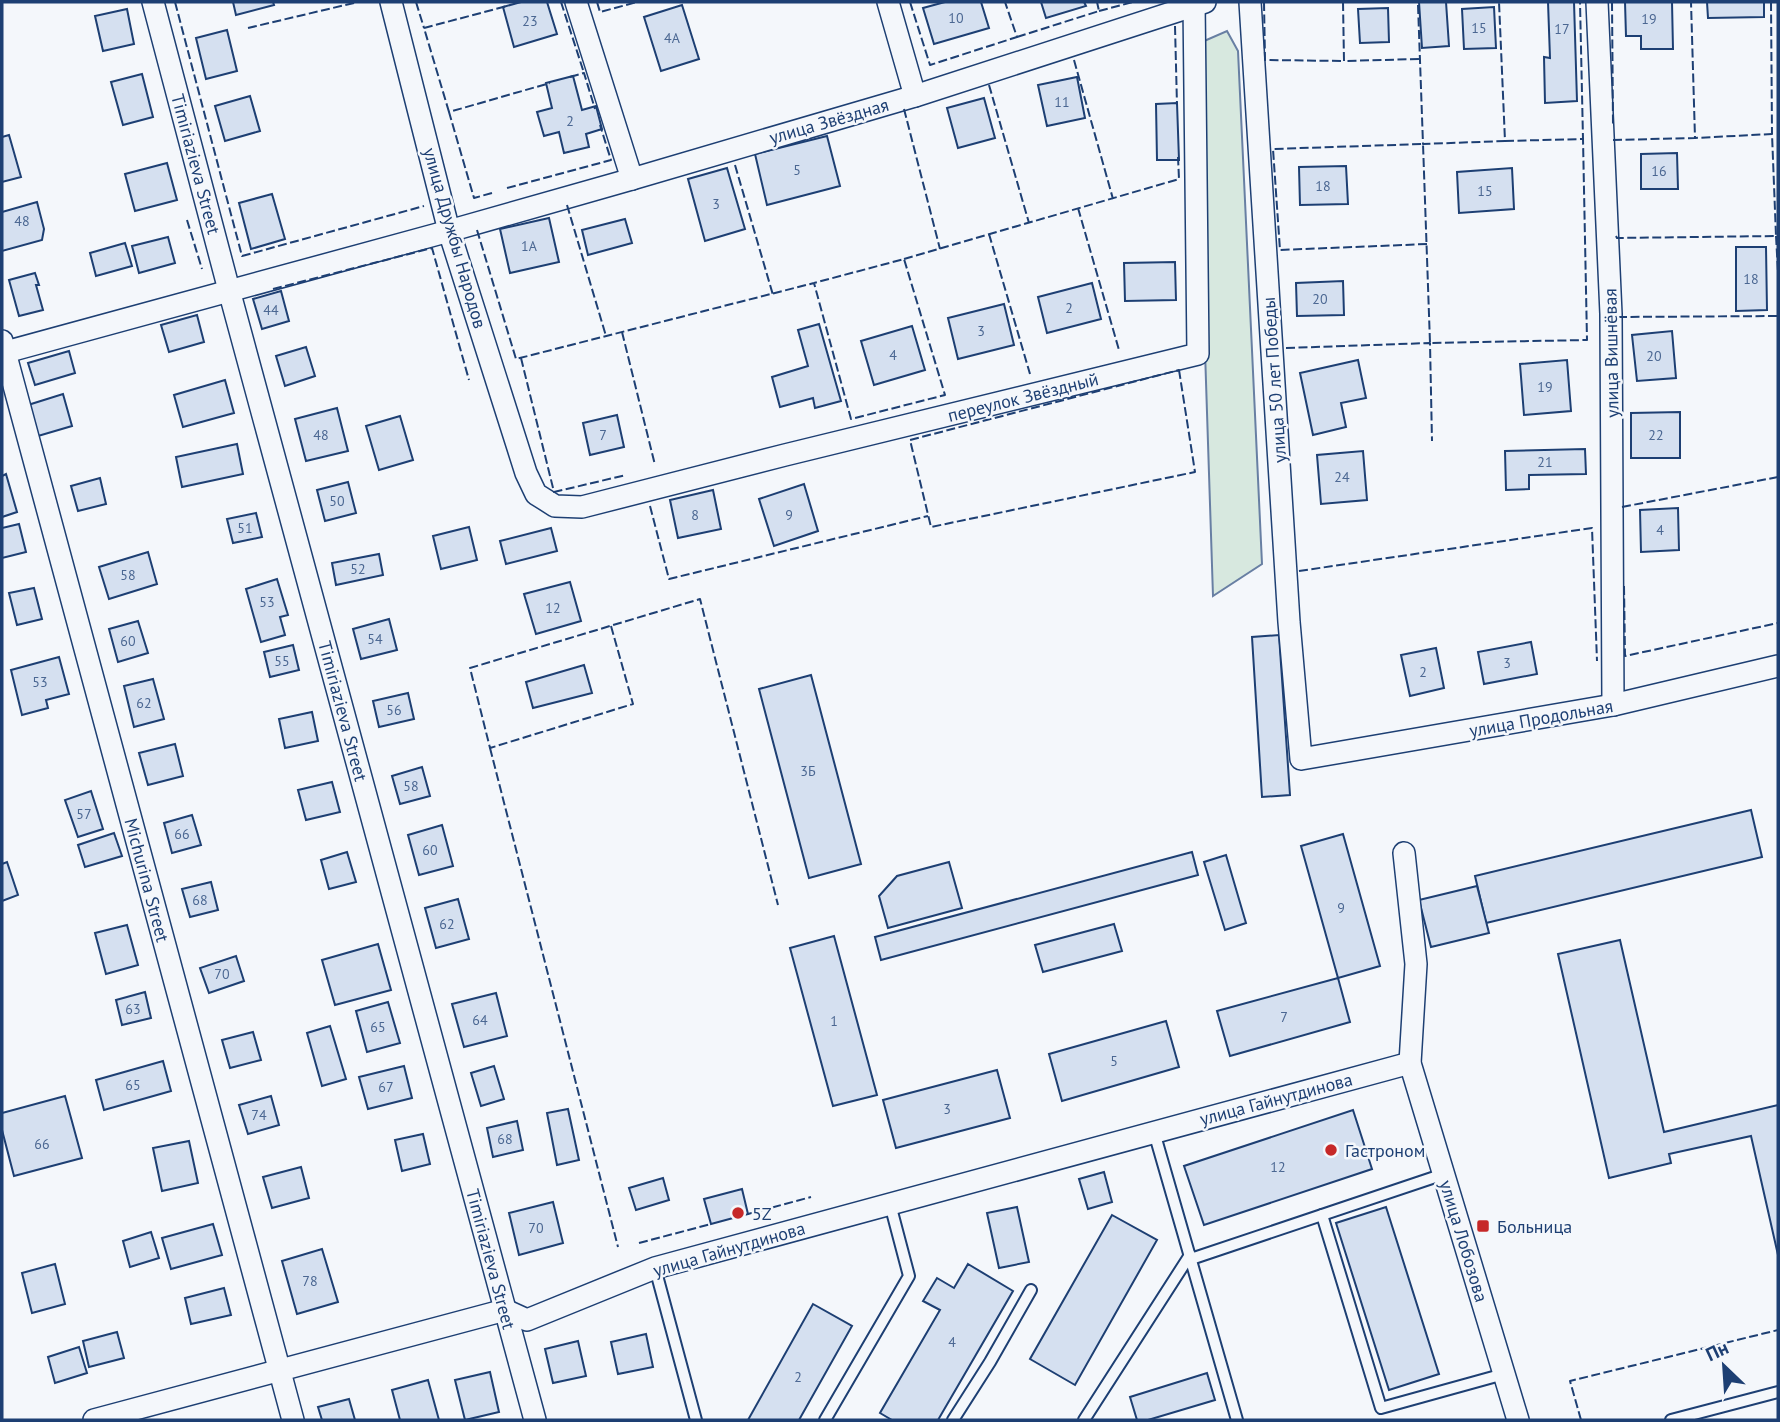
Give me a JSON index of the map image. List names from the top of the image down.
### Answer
{
  "streets": {
    "street": [
      "улица Звёздная",
      "Timiriazieva Street",
      "улица Дружбы Народов",
      "улица Вишнёвая",
      "улица 50 лет Победы",
      "переулок Звёздный",
      "улица Продольная",
      "Michurina Street",
      "улица Гайнутдинова",
      "улица Лобозова"
    ]
  },
  "crossings": [
    ["улица Звёздная", "Timiriazieva Street"],
    ["улица Звёздная", "улица Дружбы Народов"],
    ["улица Звёздная", "переулок Звёздный"],
    ["улица Звёздная", "Michurina Street"],
    ["Timiriazieva Street", "улица Гайнутдинова"],
    ["улица Дружбы Народов", "переулок Звёздный"],
    ["улица Вишнёвая", "улица Продольная"],
    ["улица 50 лет Победы", "улица Продольная"],
    ["Michurina Street", "улица Гайнутдинова"],
    ["улица Гайнутдинова", "улица Лобозова"]
  ],
  "places": {
    "other": ["Гастроном", "5Z"],
    "transit": ["Больница"]
  },
  "house_numbers": [
    "10",
    "19",
    "23",
    "15",
    "17",
    "4А",
    "11",
    "2",
    "5",
    "16",
    "18",
    "15",
    "3",
    "48",
    "1А",
    "18",
    "20",
    "2",
    "44",
    "3",
    "4",
    "20",
    "19",
    "48",
    "7",
    "22",
    "21",
    "24",
    "50",
    "8",
    "9",
    "51",
    "4",
    "52",
    "58",
    "53",
    "12",
    "54",
    "60",
    "55",
    "3",
    "2",
    "53",
    "62",
    "56",
    "3Б",
    "58",
    "57",
    "66",
    "60",
    "68",
    "9",
    "62",
    "70",
    "63",
    "7",
    "64",
    "1",
    "65",
    "5",
    "65",
    "67",
    "3",
    "74",
    "68",
    "66",
    "12",
    "70",
    "78",
    "4",
    "2"
  ],
  "north": "top left"
}
